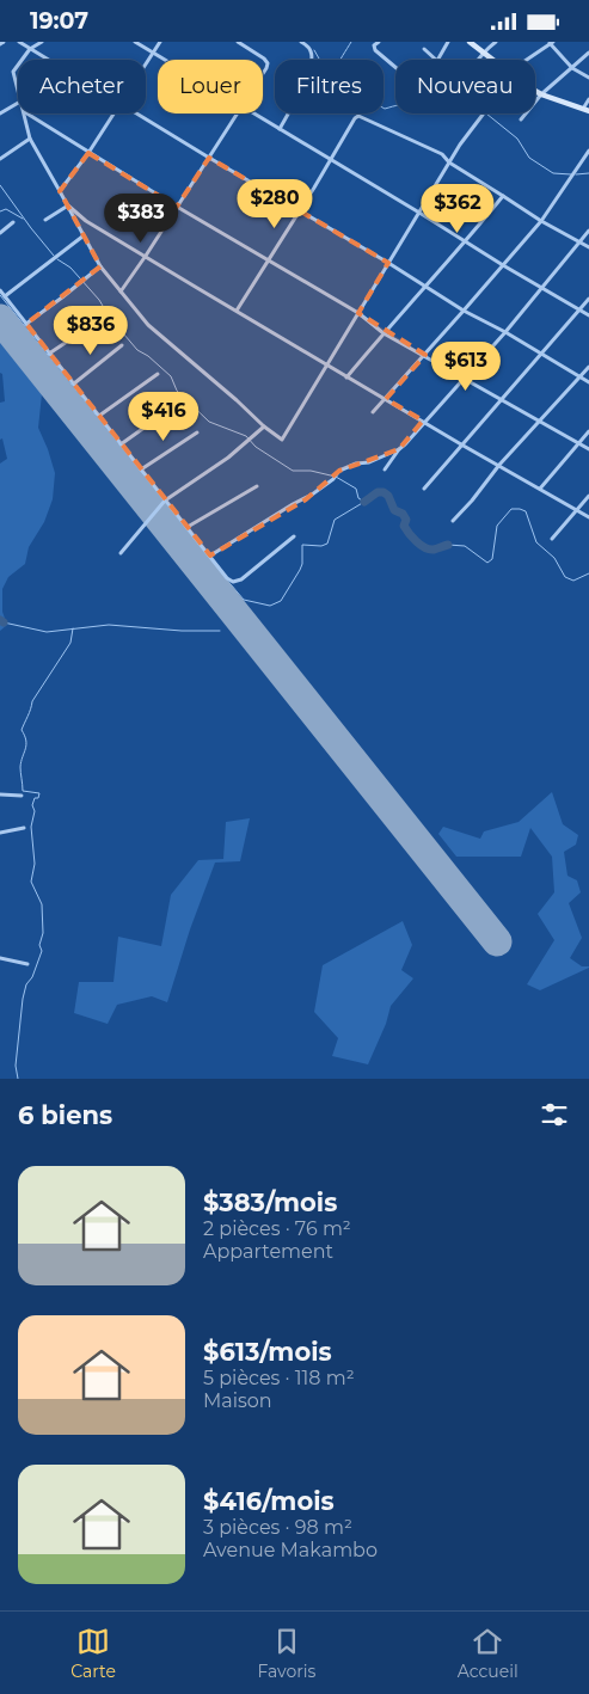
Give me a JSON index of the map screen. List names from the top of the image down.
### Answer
{
  "page": {
    "status": "19:07",
    "chip": [
      "Acheter",
      "Louer",
      "Filtres",
      "Nouveau"
    ],
    "price": [
      "$280",
      "$362",
      "$383",
      "$836",
      "$613",
      "$416"
    ],
    "heading": "6 biens",
    "list": [
      {
        "name": "$383/mois",
        "note": "2 pièces · 76 m² · Appartement"
      },
      {
        "name": "$613/mois",
        "note": "5 pièces · 118 m² · Maison"
      },
      {
        "name": "$416/mois",
        "note": "3 pièces · 98 m² · Avenue Makambo"
      }
    ],
    "tabs": ["Carte", "Favoris", "Accueil"]
  }
}
